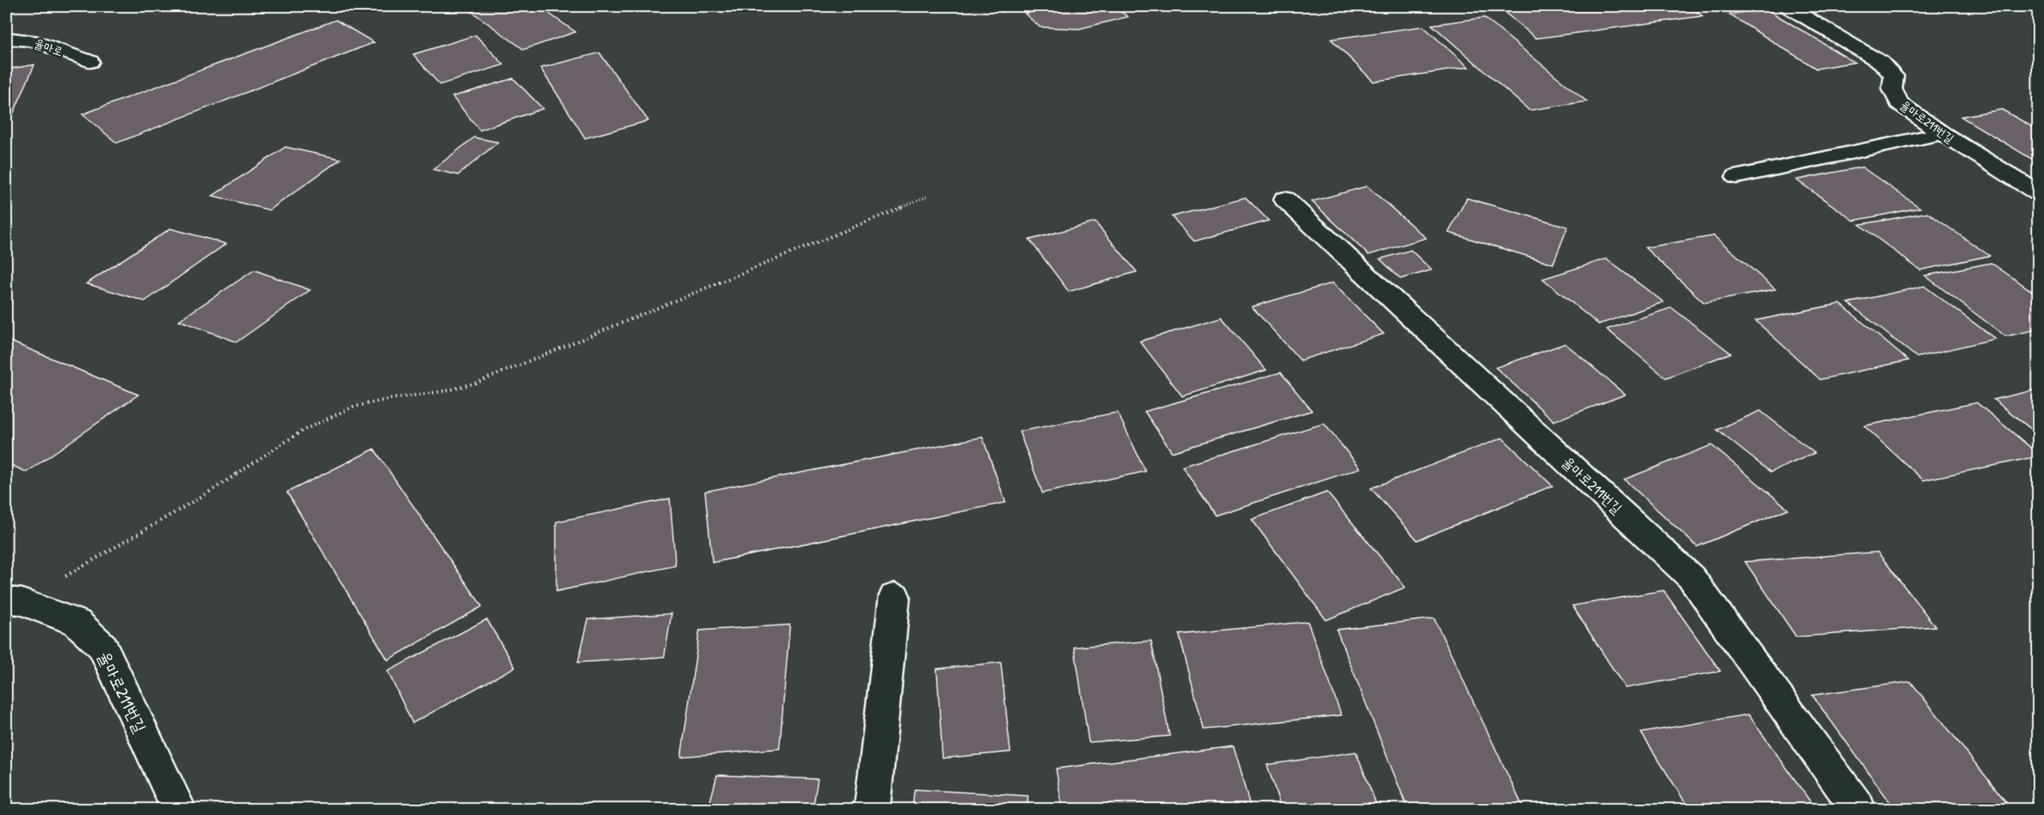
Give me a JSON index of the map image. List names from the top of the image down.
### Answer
{
  "streets": {
    "lane": ["율마로", "율마로211번길"]
  }
}
